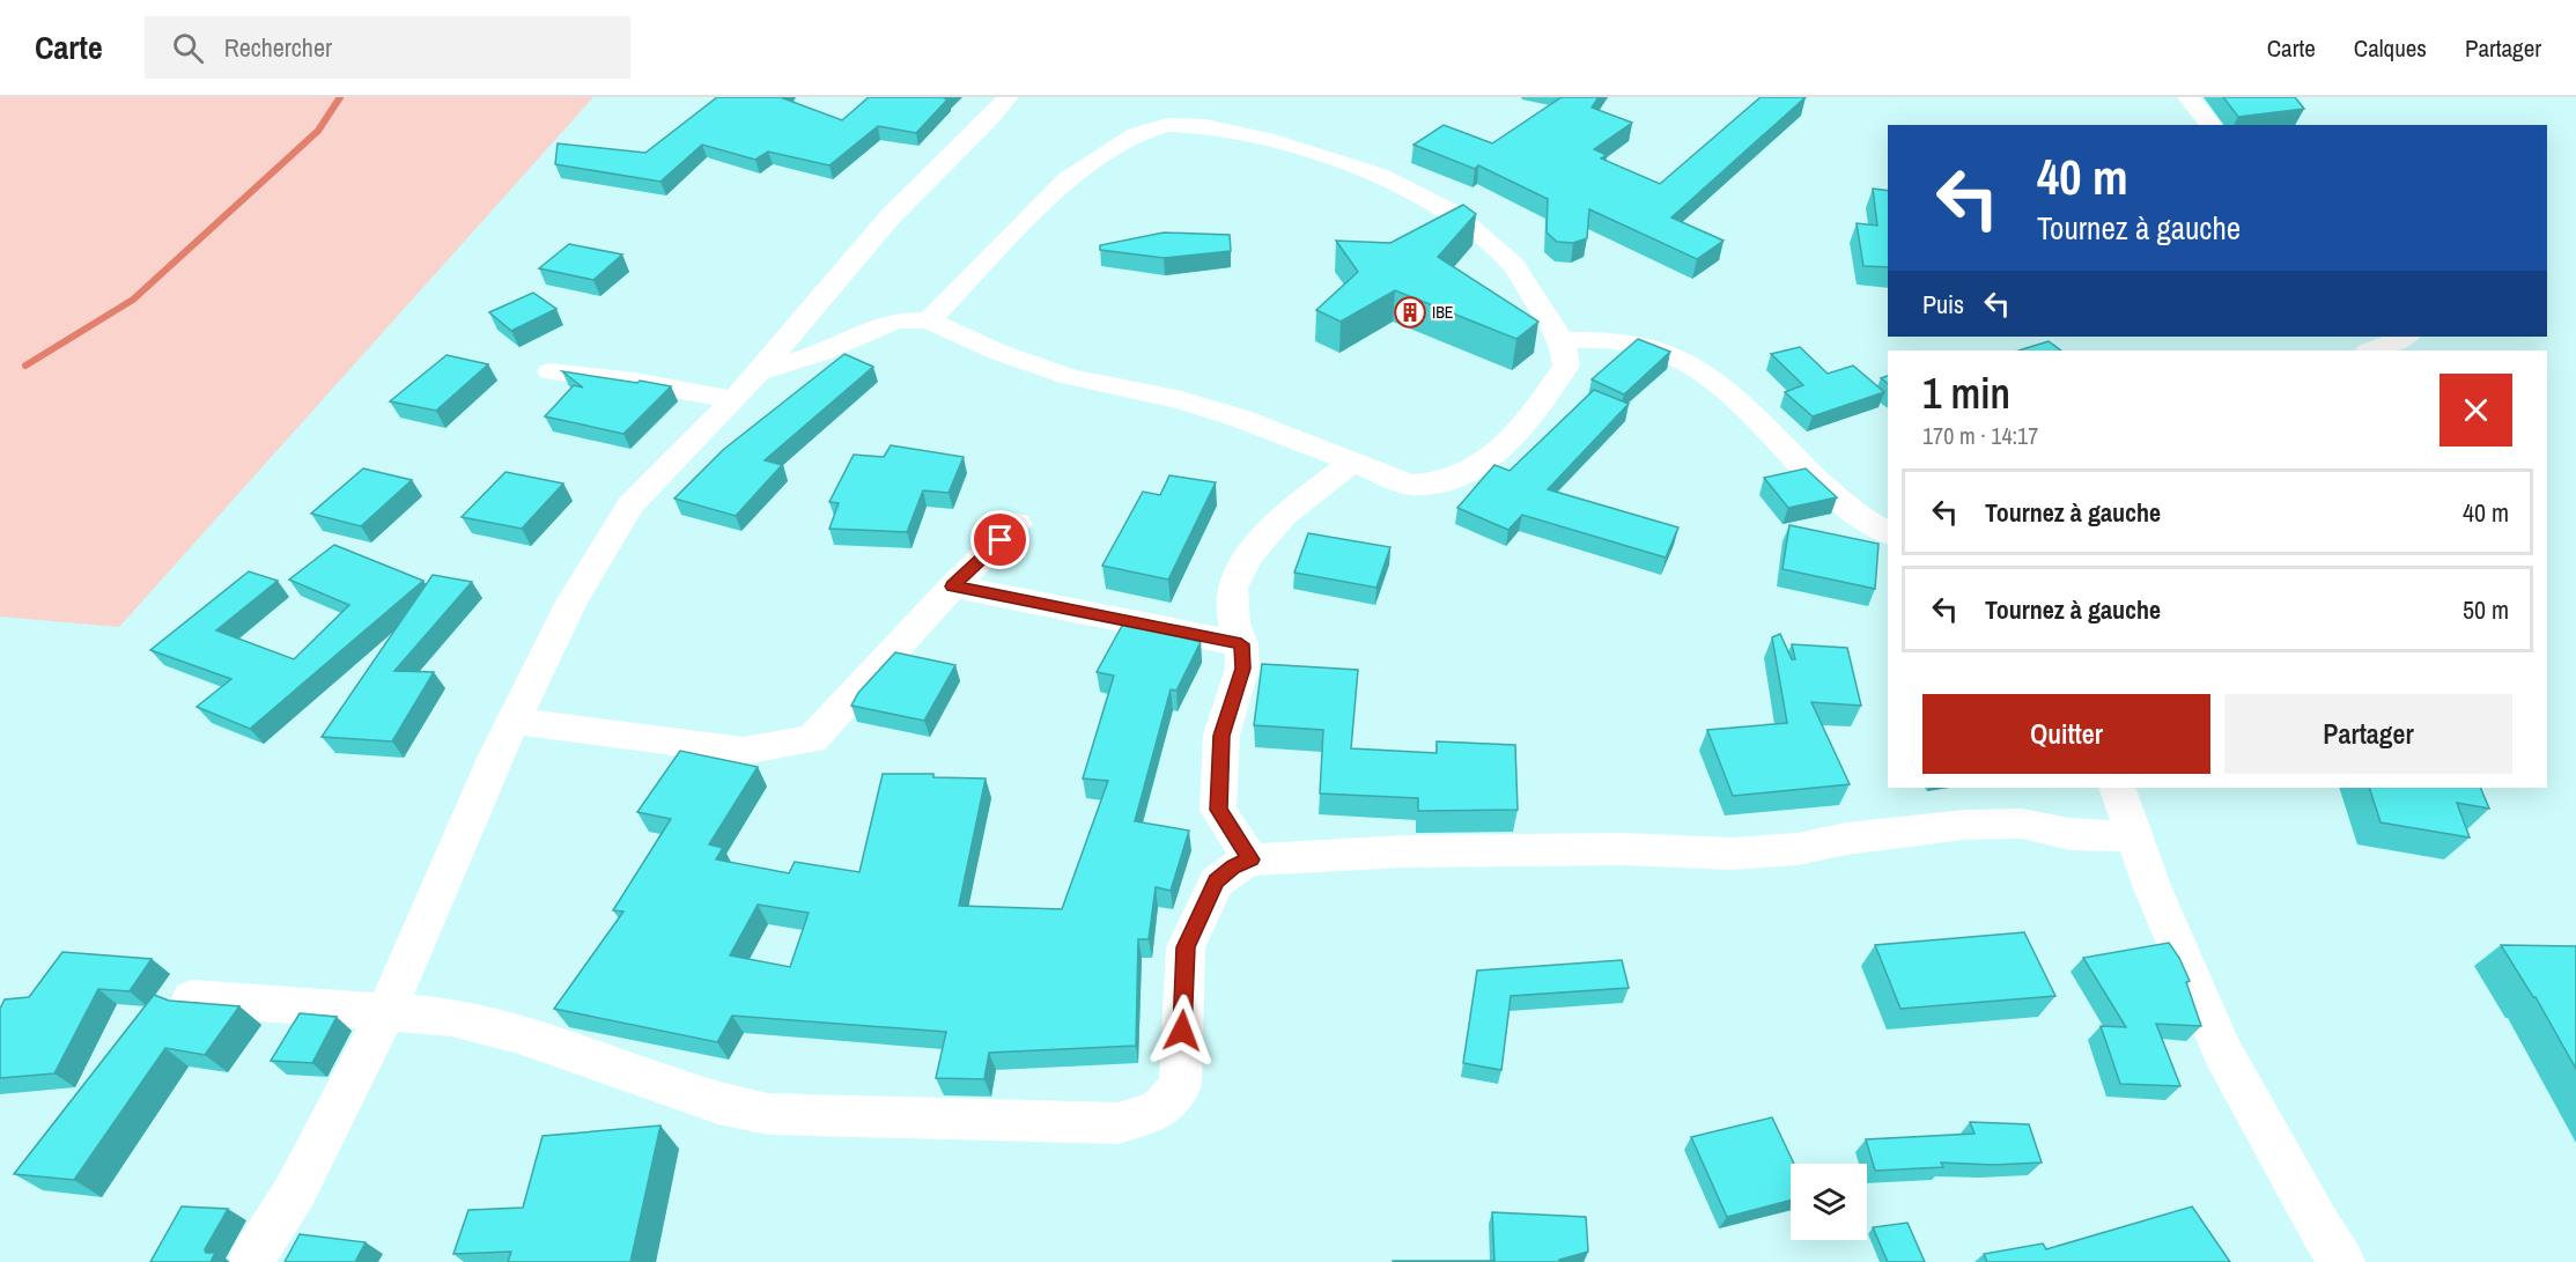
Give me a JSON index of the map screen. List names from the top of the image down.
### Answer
{
  "places": {
    "building": ["IBE"]
  },
  "page": {
    "header": "Carte",
    "search": "Rechercher",
    "nav": ["Carte", "Calques", "Partager"],
    "turn": ["40 m", "Tournez à gauche"],
    "then": "Puis",
    "heading": ["1 min", "170 m · 14:17"],
    "list": [
      {
        "name": "Tournez à gauche",
        "value": "40 m"
      },
      {
        "name": "Tournez à gauche",
        "value": "50 m"
      }
    ],
    "buttons": ["Quitter", "Partager"]
  }
}
